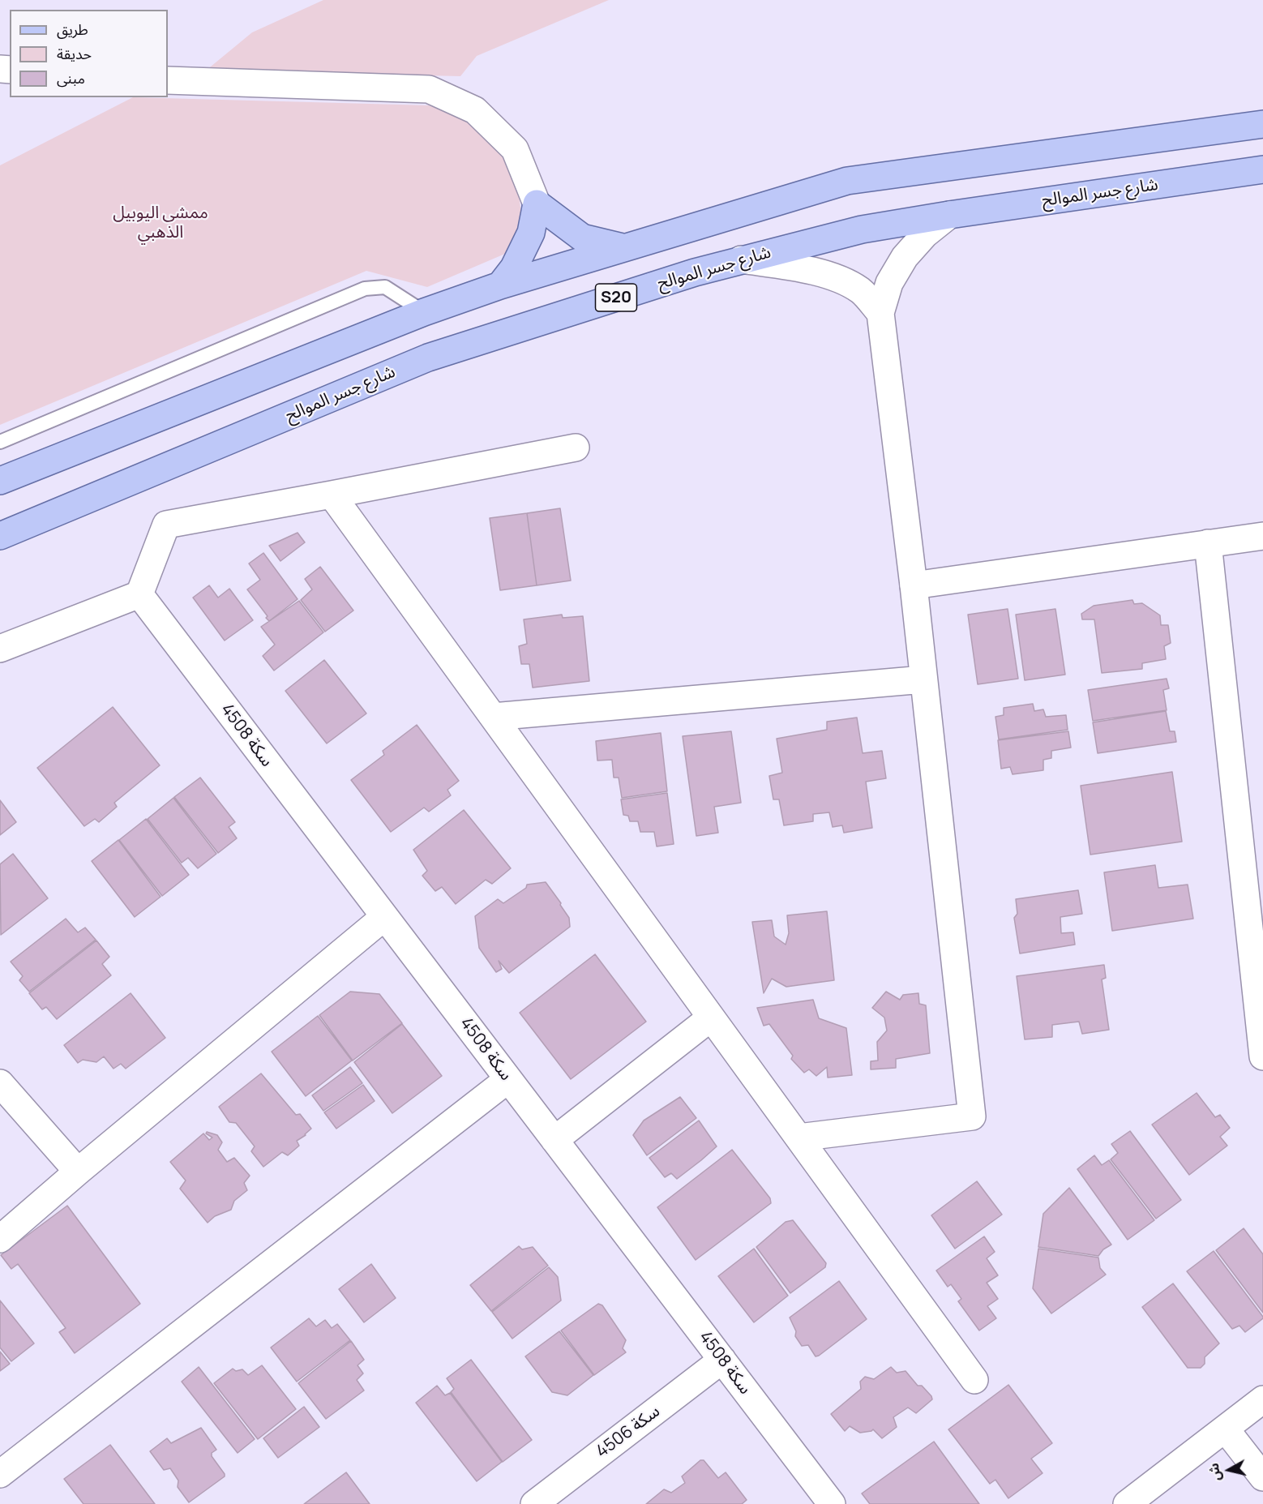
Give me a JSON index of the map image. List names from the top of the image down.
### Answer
{
  "streets": {
    "main road": ["شارع جسر الموالح", "S20"],
    "street": ["سكة 4508", "سكة 4506"]
  },
  "crossings": [
    ["سكة 4508", "سكة 4506"]
  ],
  "parks": ["ممشى اليوبيل الذهبي"],
  "legend": ["طريق", "حديقة", "مبنى"],
  "north": "left"
}
